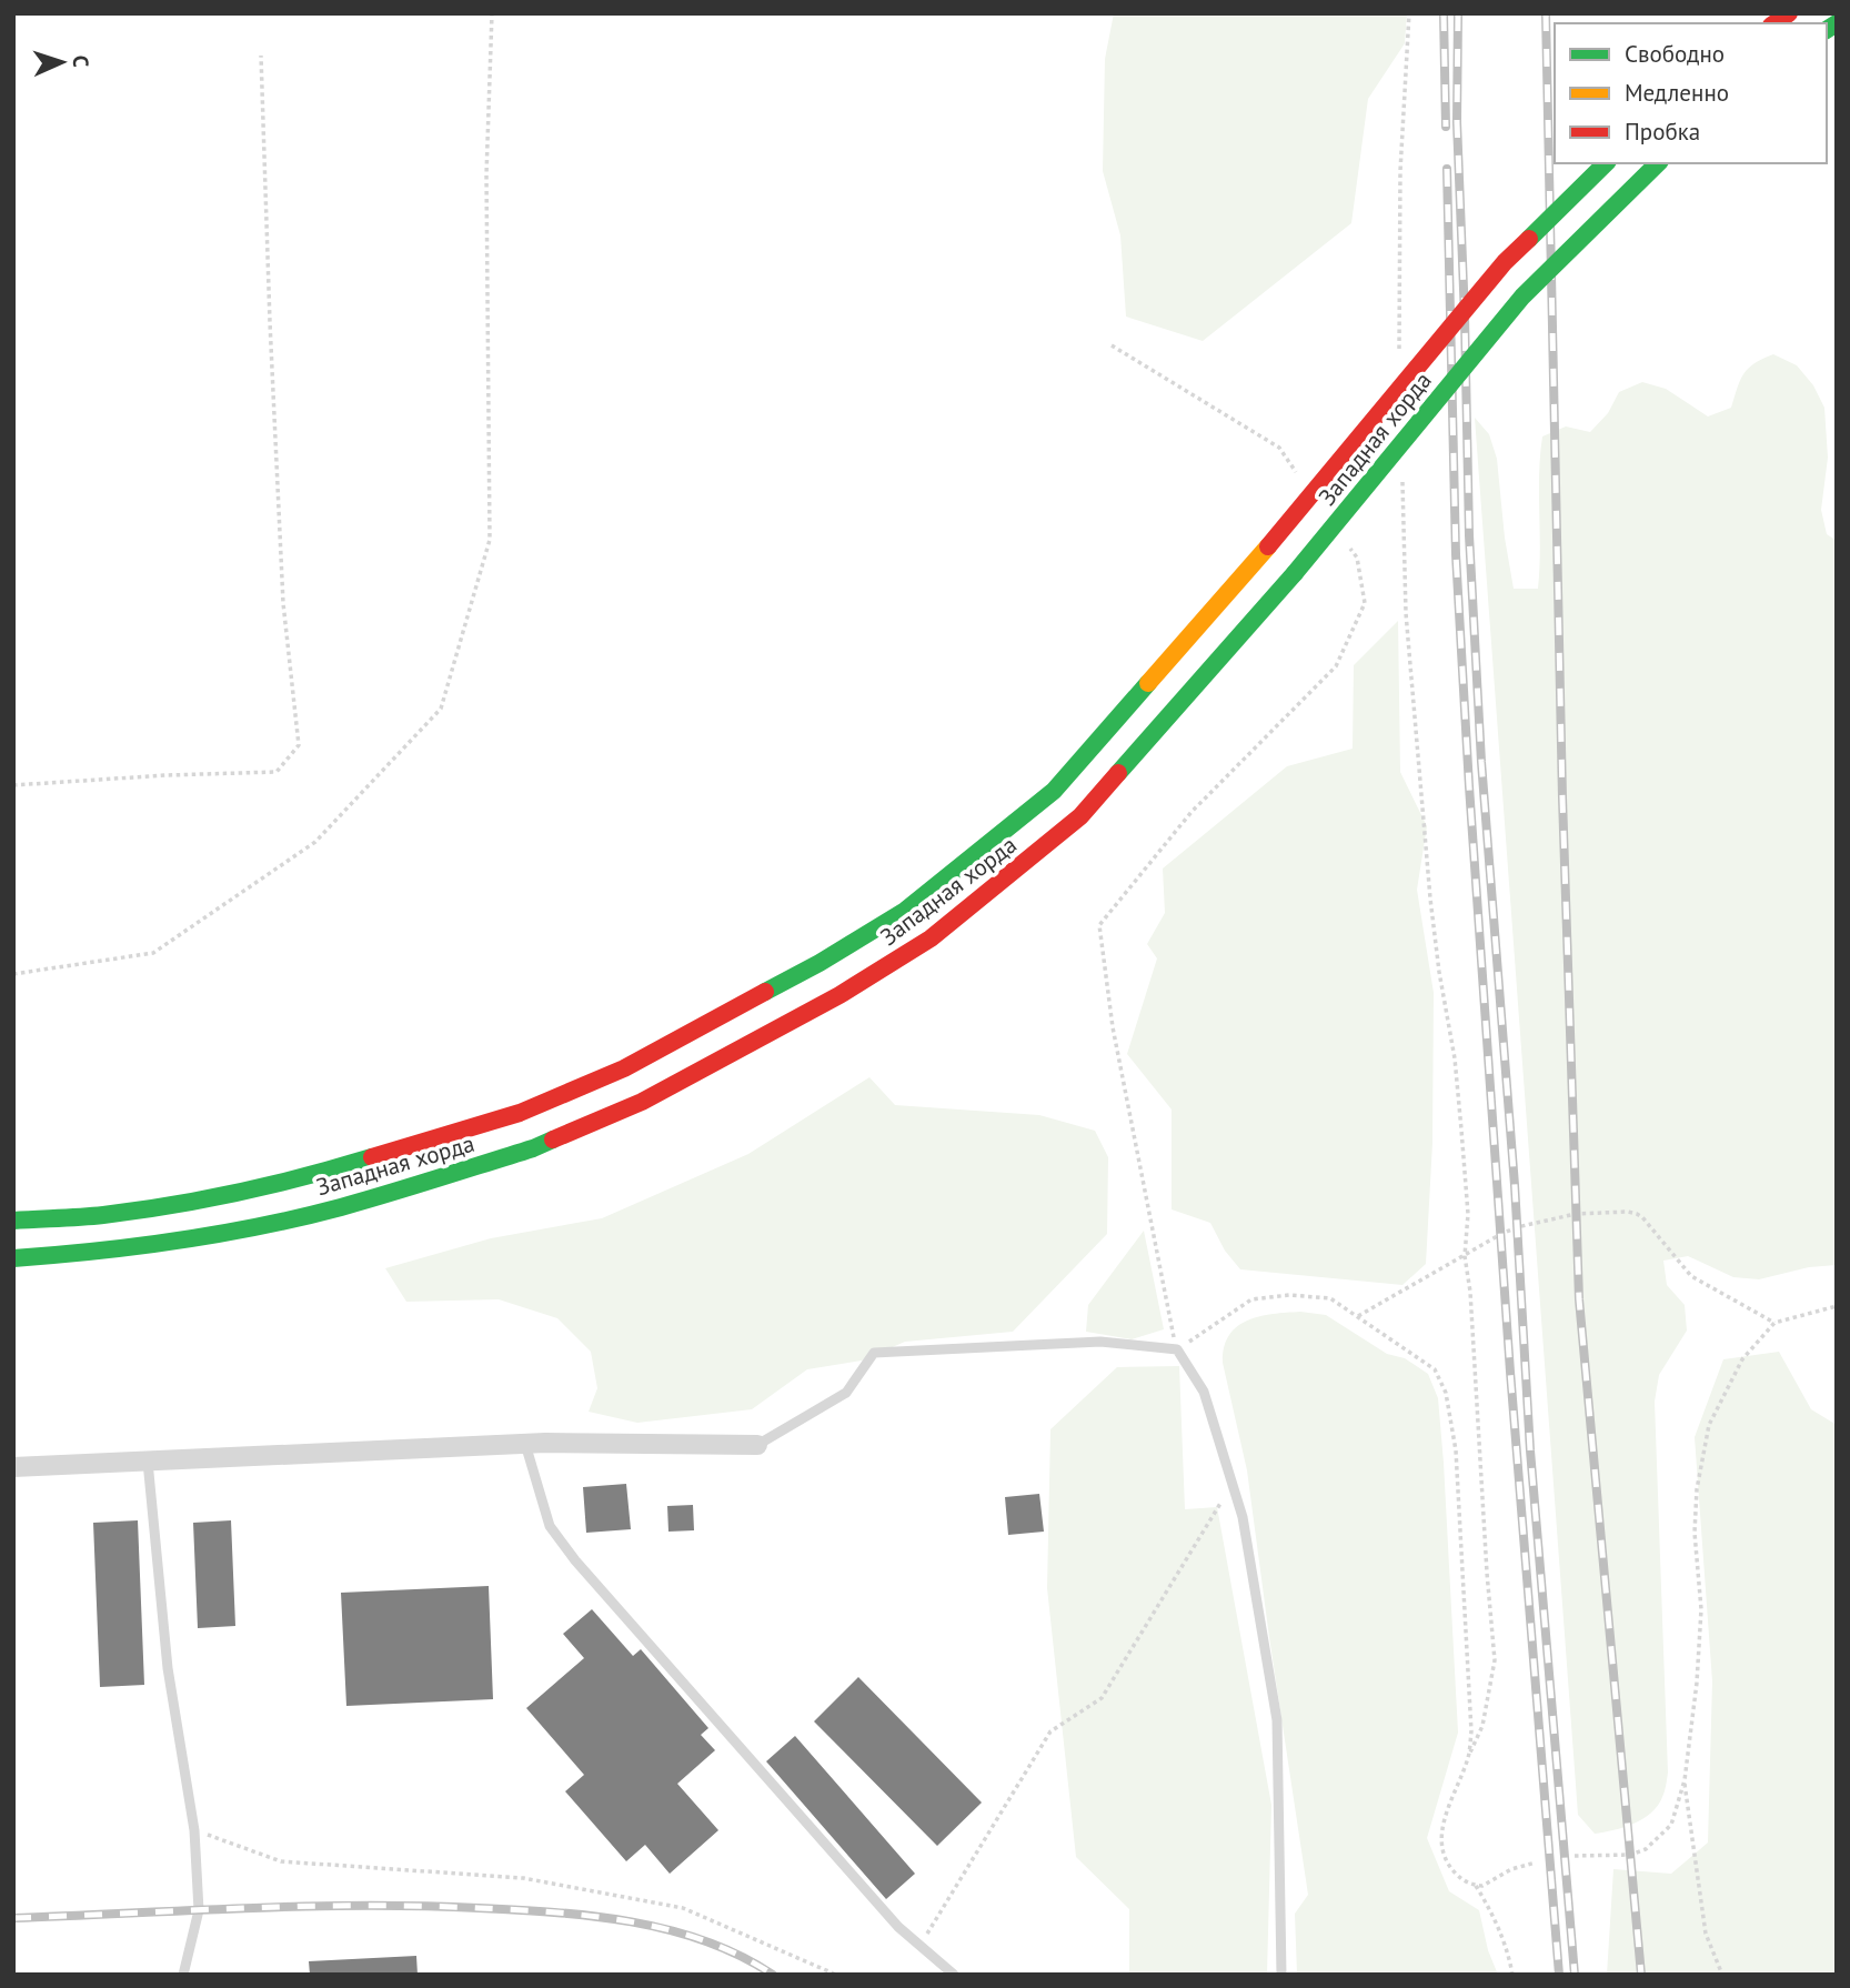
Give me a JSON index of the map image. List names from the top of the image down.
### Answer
{
  "streets": {
    "highway": ["Западная хорда"]
  },
  "legend": ["Свободно", "Медленно", "Пробка"],
  "north": "right"
}
